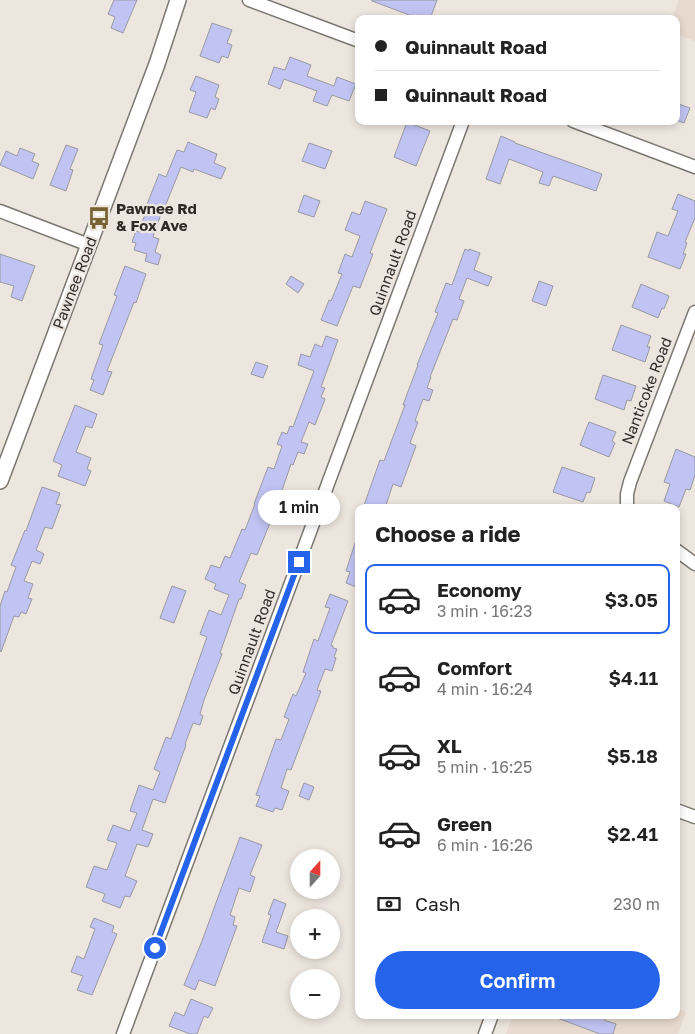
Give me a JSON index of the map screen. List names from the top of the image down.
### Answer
{
  "streets": {
    "street": ["Quinnault Road", "Pawnee Road", "Nanticoke Road"]
  },
  "places": {
    "bus stop": ["Pawnee Rd & Fox Ave"]
  },
  "north": "top",
  "page": {
    "banner": ["Quinnault Road", "Quinnault Road"],
    "bubble": "1 min",
    "heading": "Choose a ride",
    "list": [
      {
        "name": "Economy",
        "note": "3 min · 16:23",
        "value": "$3.05"
      },
      {
        "name": "Comfort",
        "note": "4 min · 16:24",
        "value": "$4.11"
      },
      {
        "name": "XL",
        "note": "5 min · 16:25",
        "value": "$5.18"
      },
      {
        "name": "Green",
        "note": "6 min · 16:26",
        "value": "$2.41"
      }
    ],
    "map_buttons": ["+", "−"],
    "pay": ["Cash", "230 m"],
    "buttons": "Confirm"
  }
}
